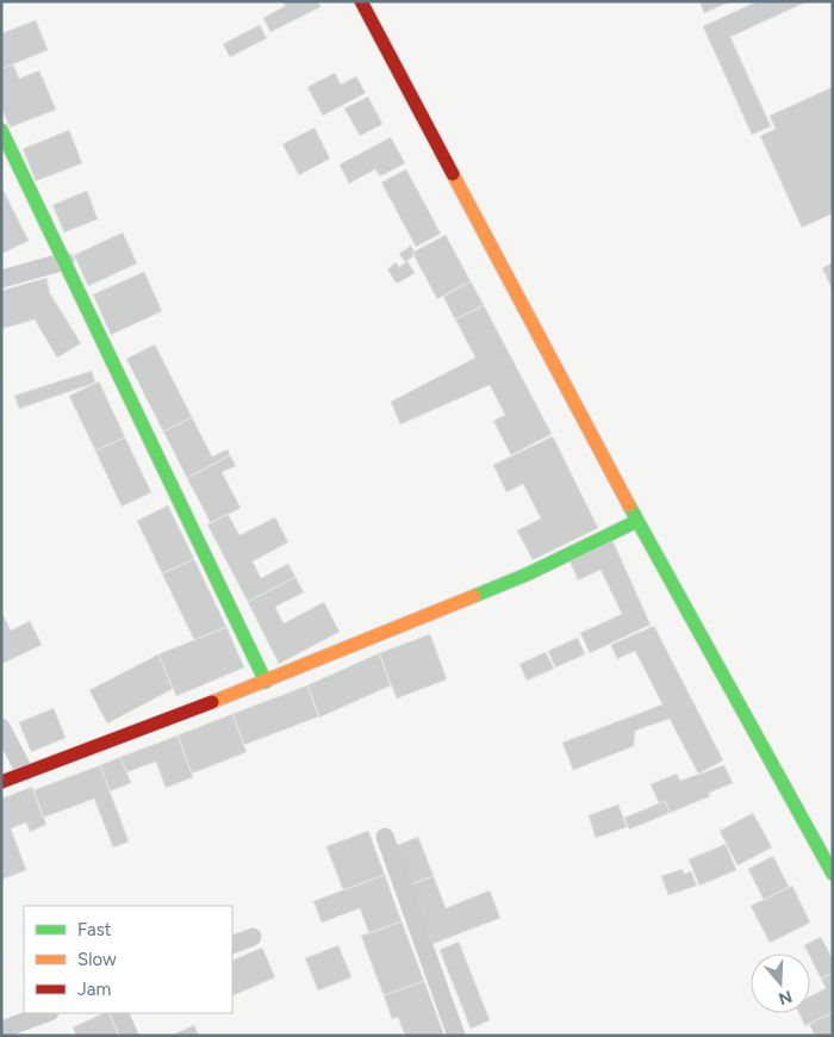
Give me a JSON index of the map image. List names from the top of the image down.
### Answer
{
  "legend": ["Fast", "Slow", "Jam"],
  "north": "bottom"
}
